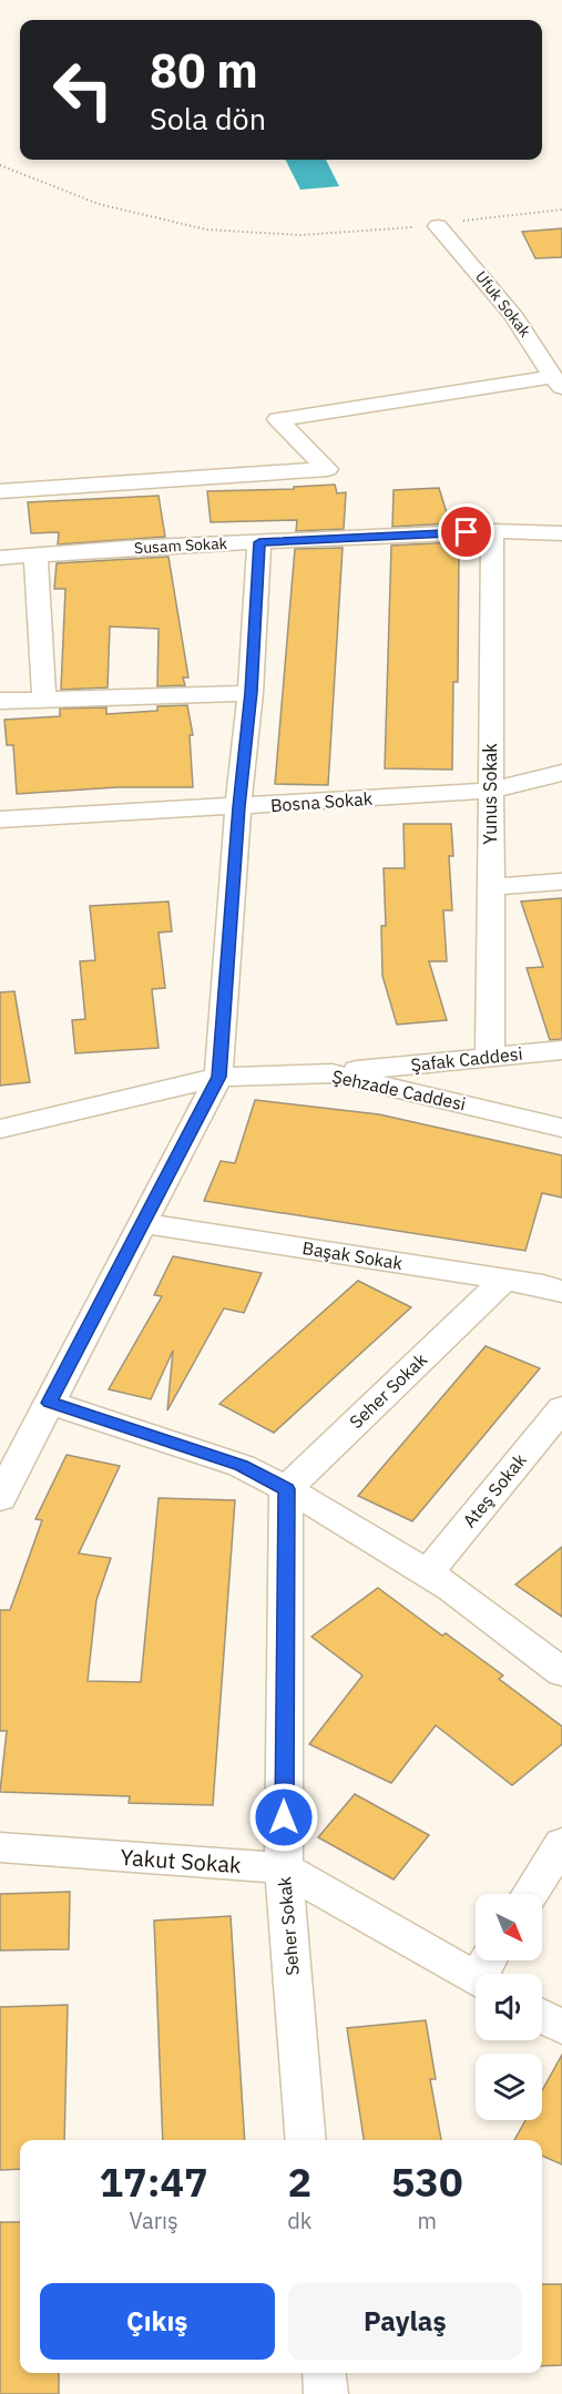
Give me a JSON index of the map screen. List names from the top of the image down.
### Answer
{
  "streets": {
    "street": [
      "Ufuk Sokak",
      "Susam Sokak",
      "Yunus Sokak",
      "Bosna Sokak",
      "Şafak Caddesi",
      "Şehzade Caddesi",
      "Başak Sokak",
      "Seher Sokak",
      "Ateş Sokak",
      "Yakut Sokak"
    ]
  },
  "crossings": [
    ["Susam Sokak", "Yunus Sokak"],
    ["Yunus Sokak", "Bosna Sokak"],
    ["Yunus Sokak", "Şafak Caddesi"],
    ["Şafak Caddesi", "Şehzade Caddesi"],
    ["Başak Sokak", "Seher Sokak"],
    ["Seher Sokak", "Yakut Sokak"]
  ],
  "north": "bottom right",
  "page": {
    "turn": ["80 m", "Sola dön"],
    "eta": [
      "17:47",
      "Varış",
      "2",
      "dk",
      "530",
      "m"
    ],
    "buttons": ["Çıkış", "Paylaş"]
  }
}
